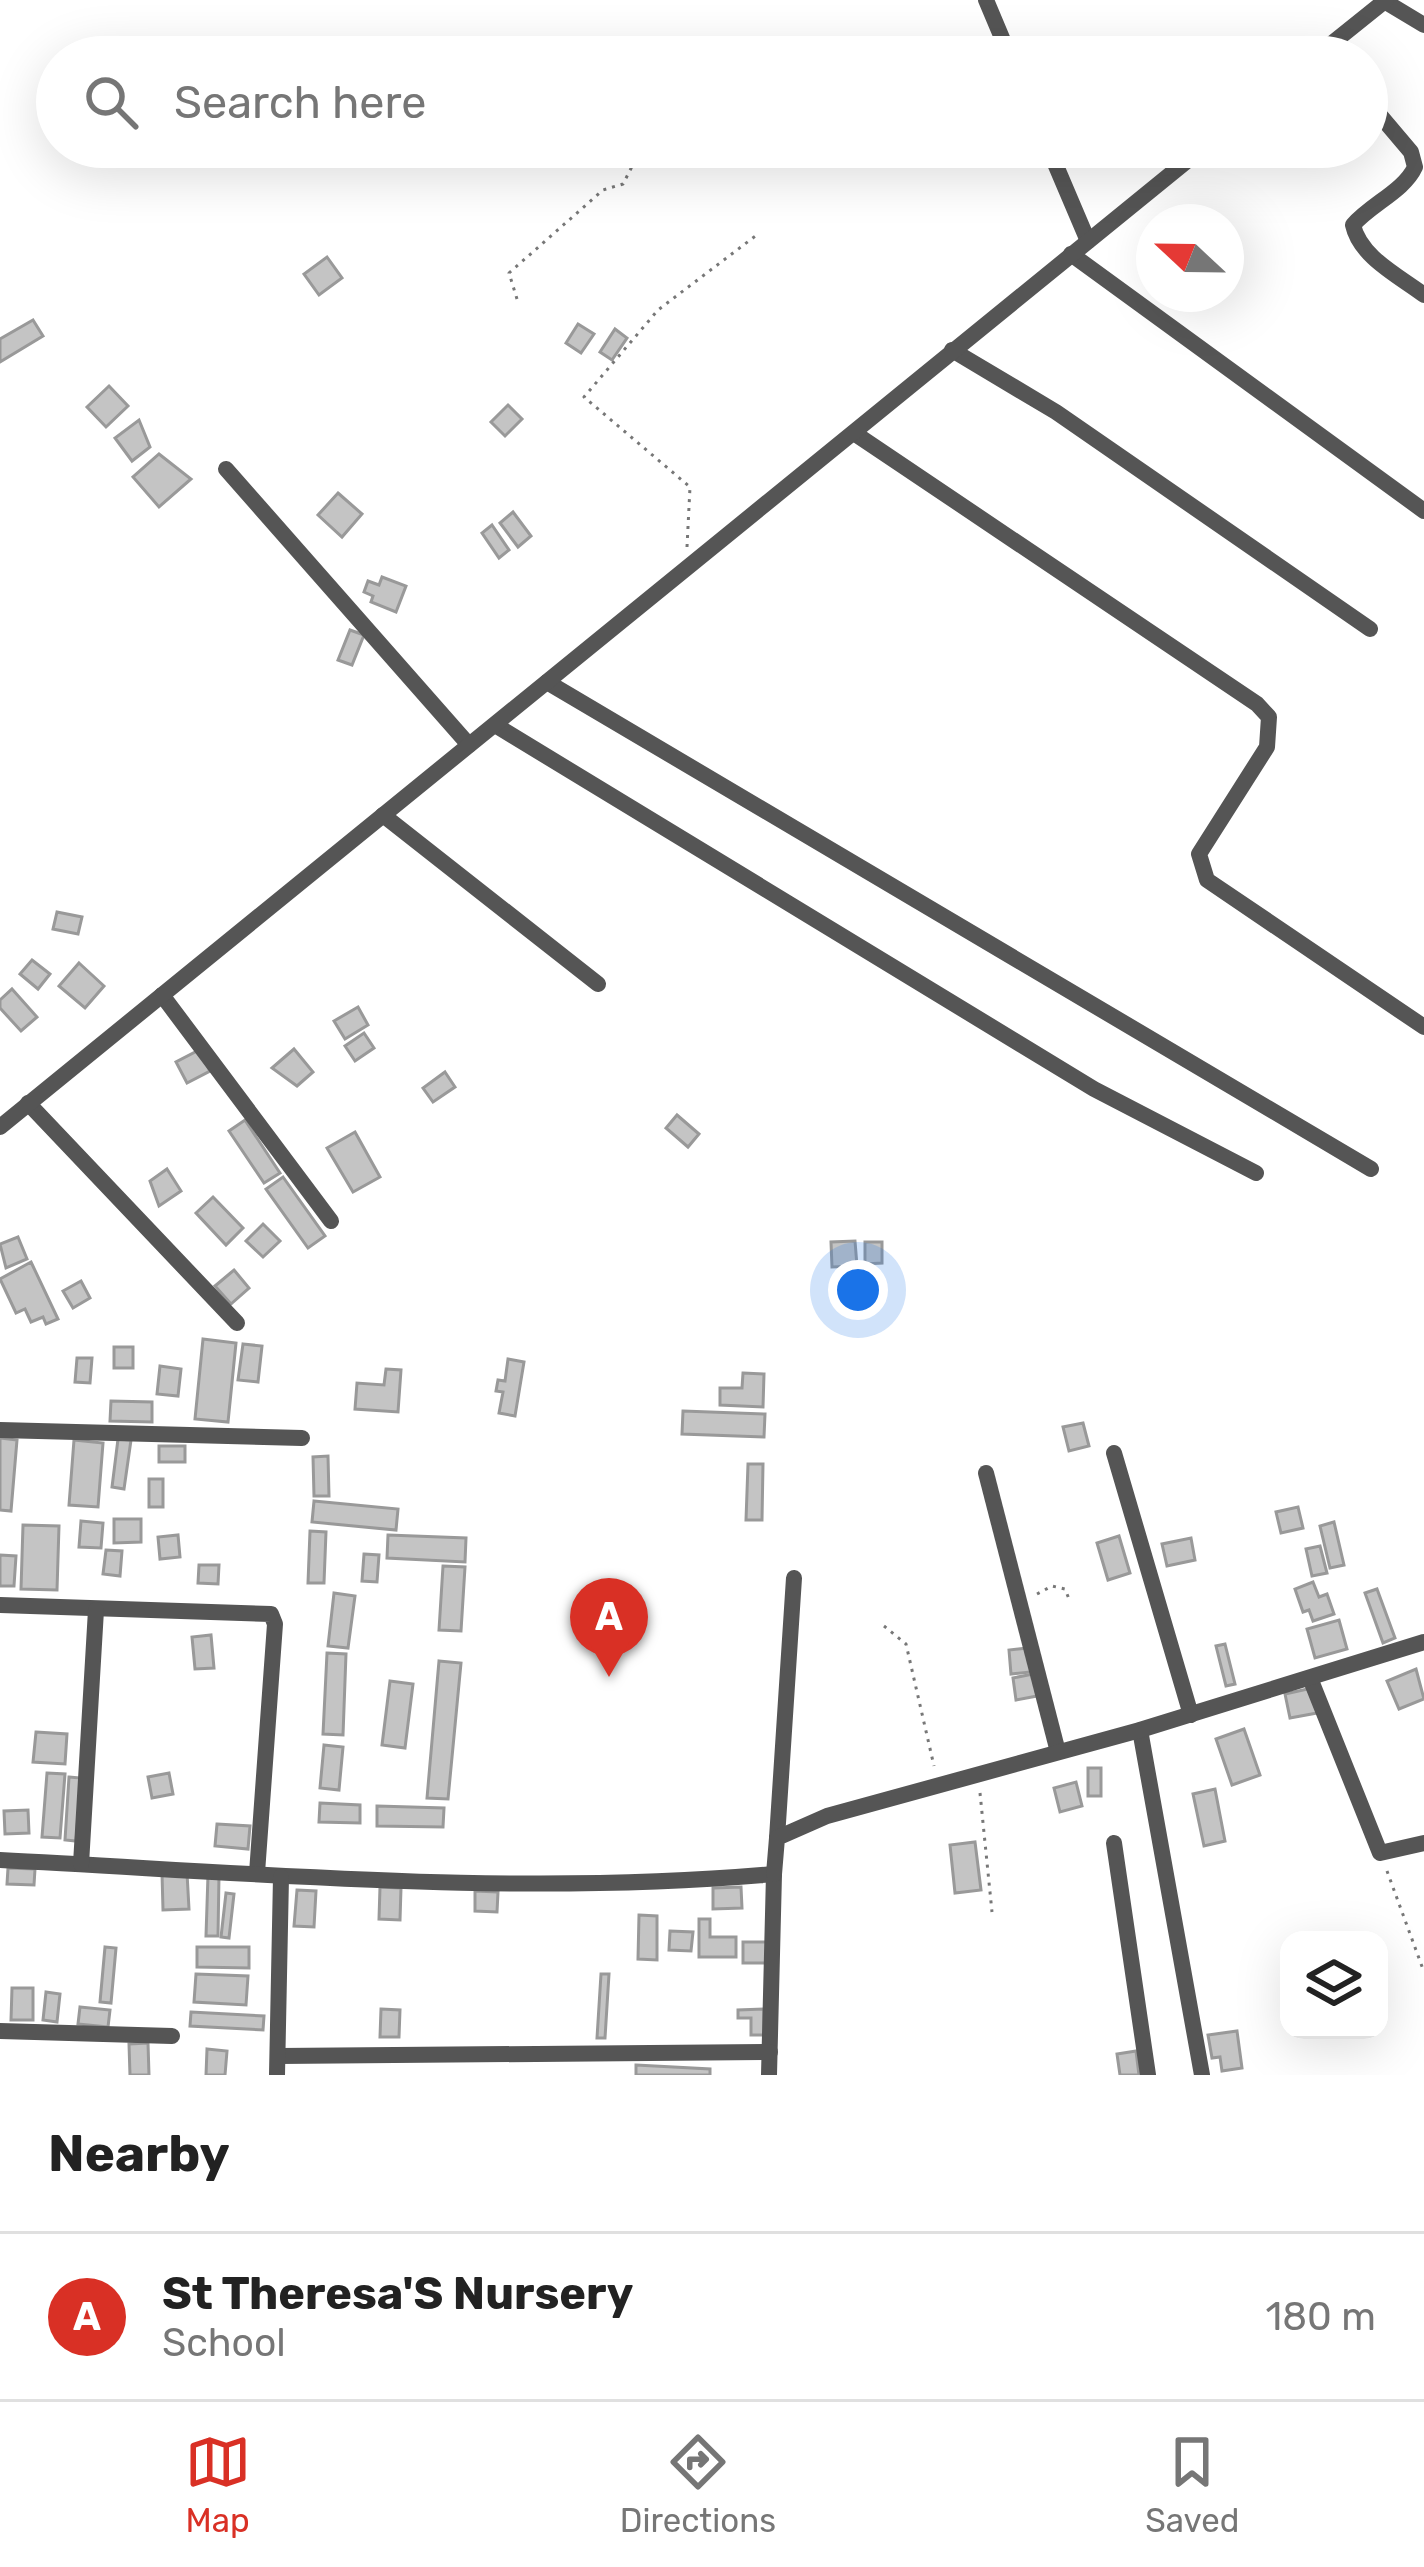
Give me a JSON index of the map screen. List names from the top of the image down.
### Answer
{
  "north": "left",
  "page": {
    "search": "Search here",
    "pins": "A",
    "heading": "Nearby",
    "list": [
      {
        "mark": "A",
        "name": "St Theresa'S Nursery",
        "note": "School",
        "value": "180 m"
      }
    ],
    "nav": ["Map", "Directions", "Saved"]
  }
}
